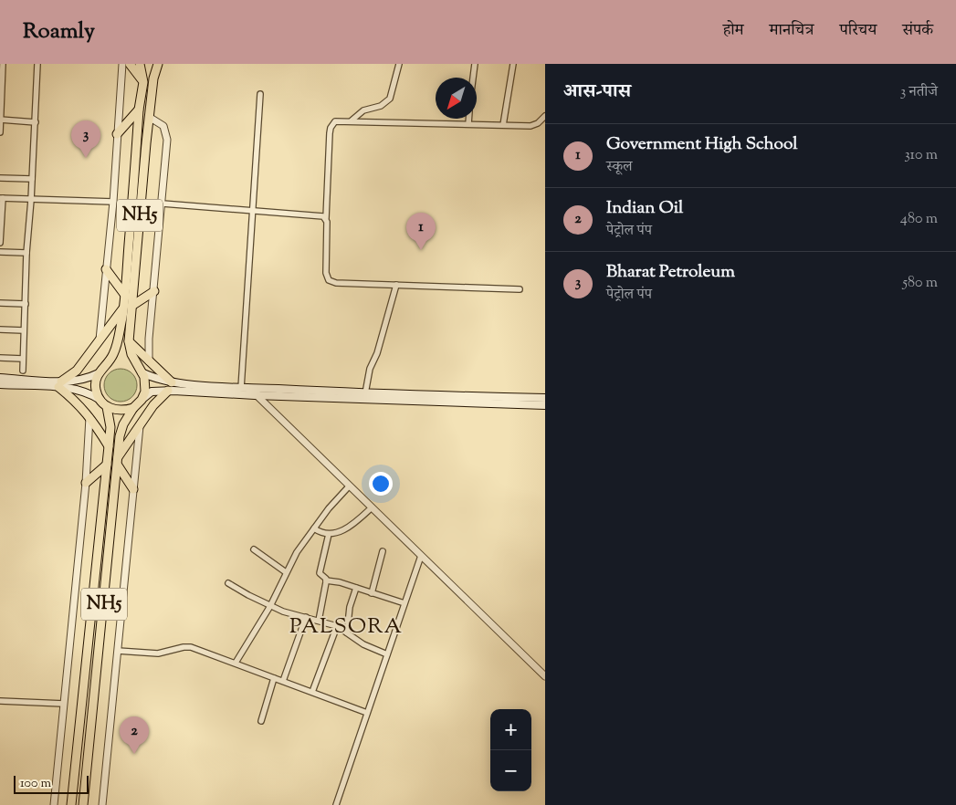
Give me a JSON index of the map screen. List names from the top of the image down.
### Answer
{
  "streets": {
    "highway": ["NH5"]
  },
  "districts": ["PALSORA"],
  "scale_bar": "100 m",
  "north": "bottom left",
  "page": {
    "header": "Roamly",
    "nav": [
      "होम",
      "मानचित्र",
      "परिचय",
      "संपर्क"
    ],
    "heading": ["आस-पास", "3 नतीजे"],
    "pins": ["3", "1", "2"],
    "list": [
      {
        "mark": "1",
        "name": "Government High School",
        "note": "स्कूल",
        "value": "310 m"
      },
      {
        "mark": "2",
        "name": "Indian Oil",
        "note": "पेट्रोल पंप",
        "value": "480 m"
      },
      {
        "mark": "3",
        "name": "Bharat Petroleum",
        "note": "पेट्रोल पंप",
        "value": "580 m"
      }
    ],
    "map_buttons": ["+", "−"],
    "scale": "100 m"
  }
}
